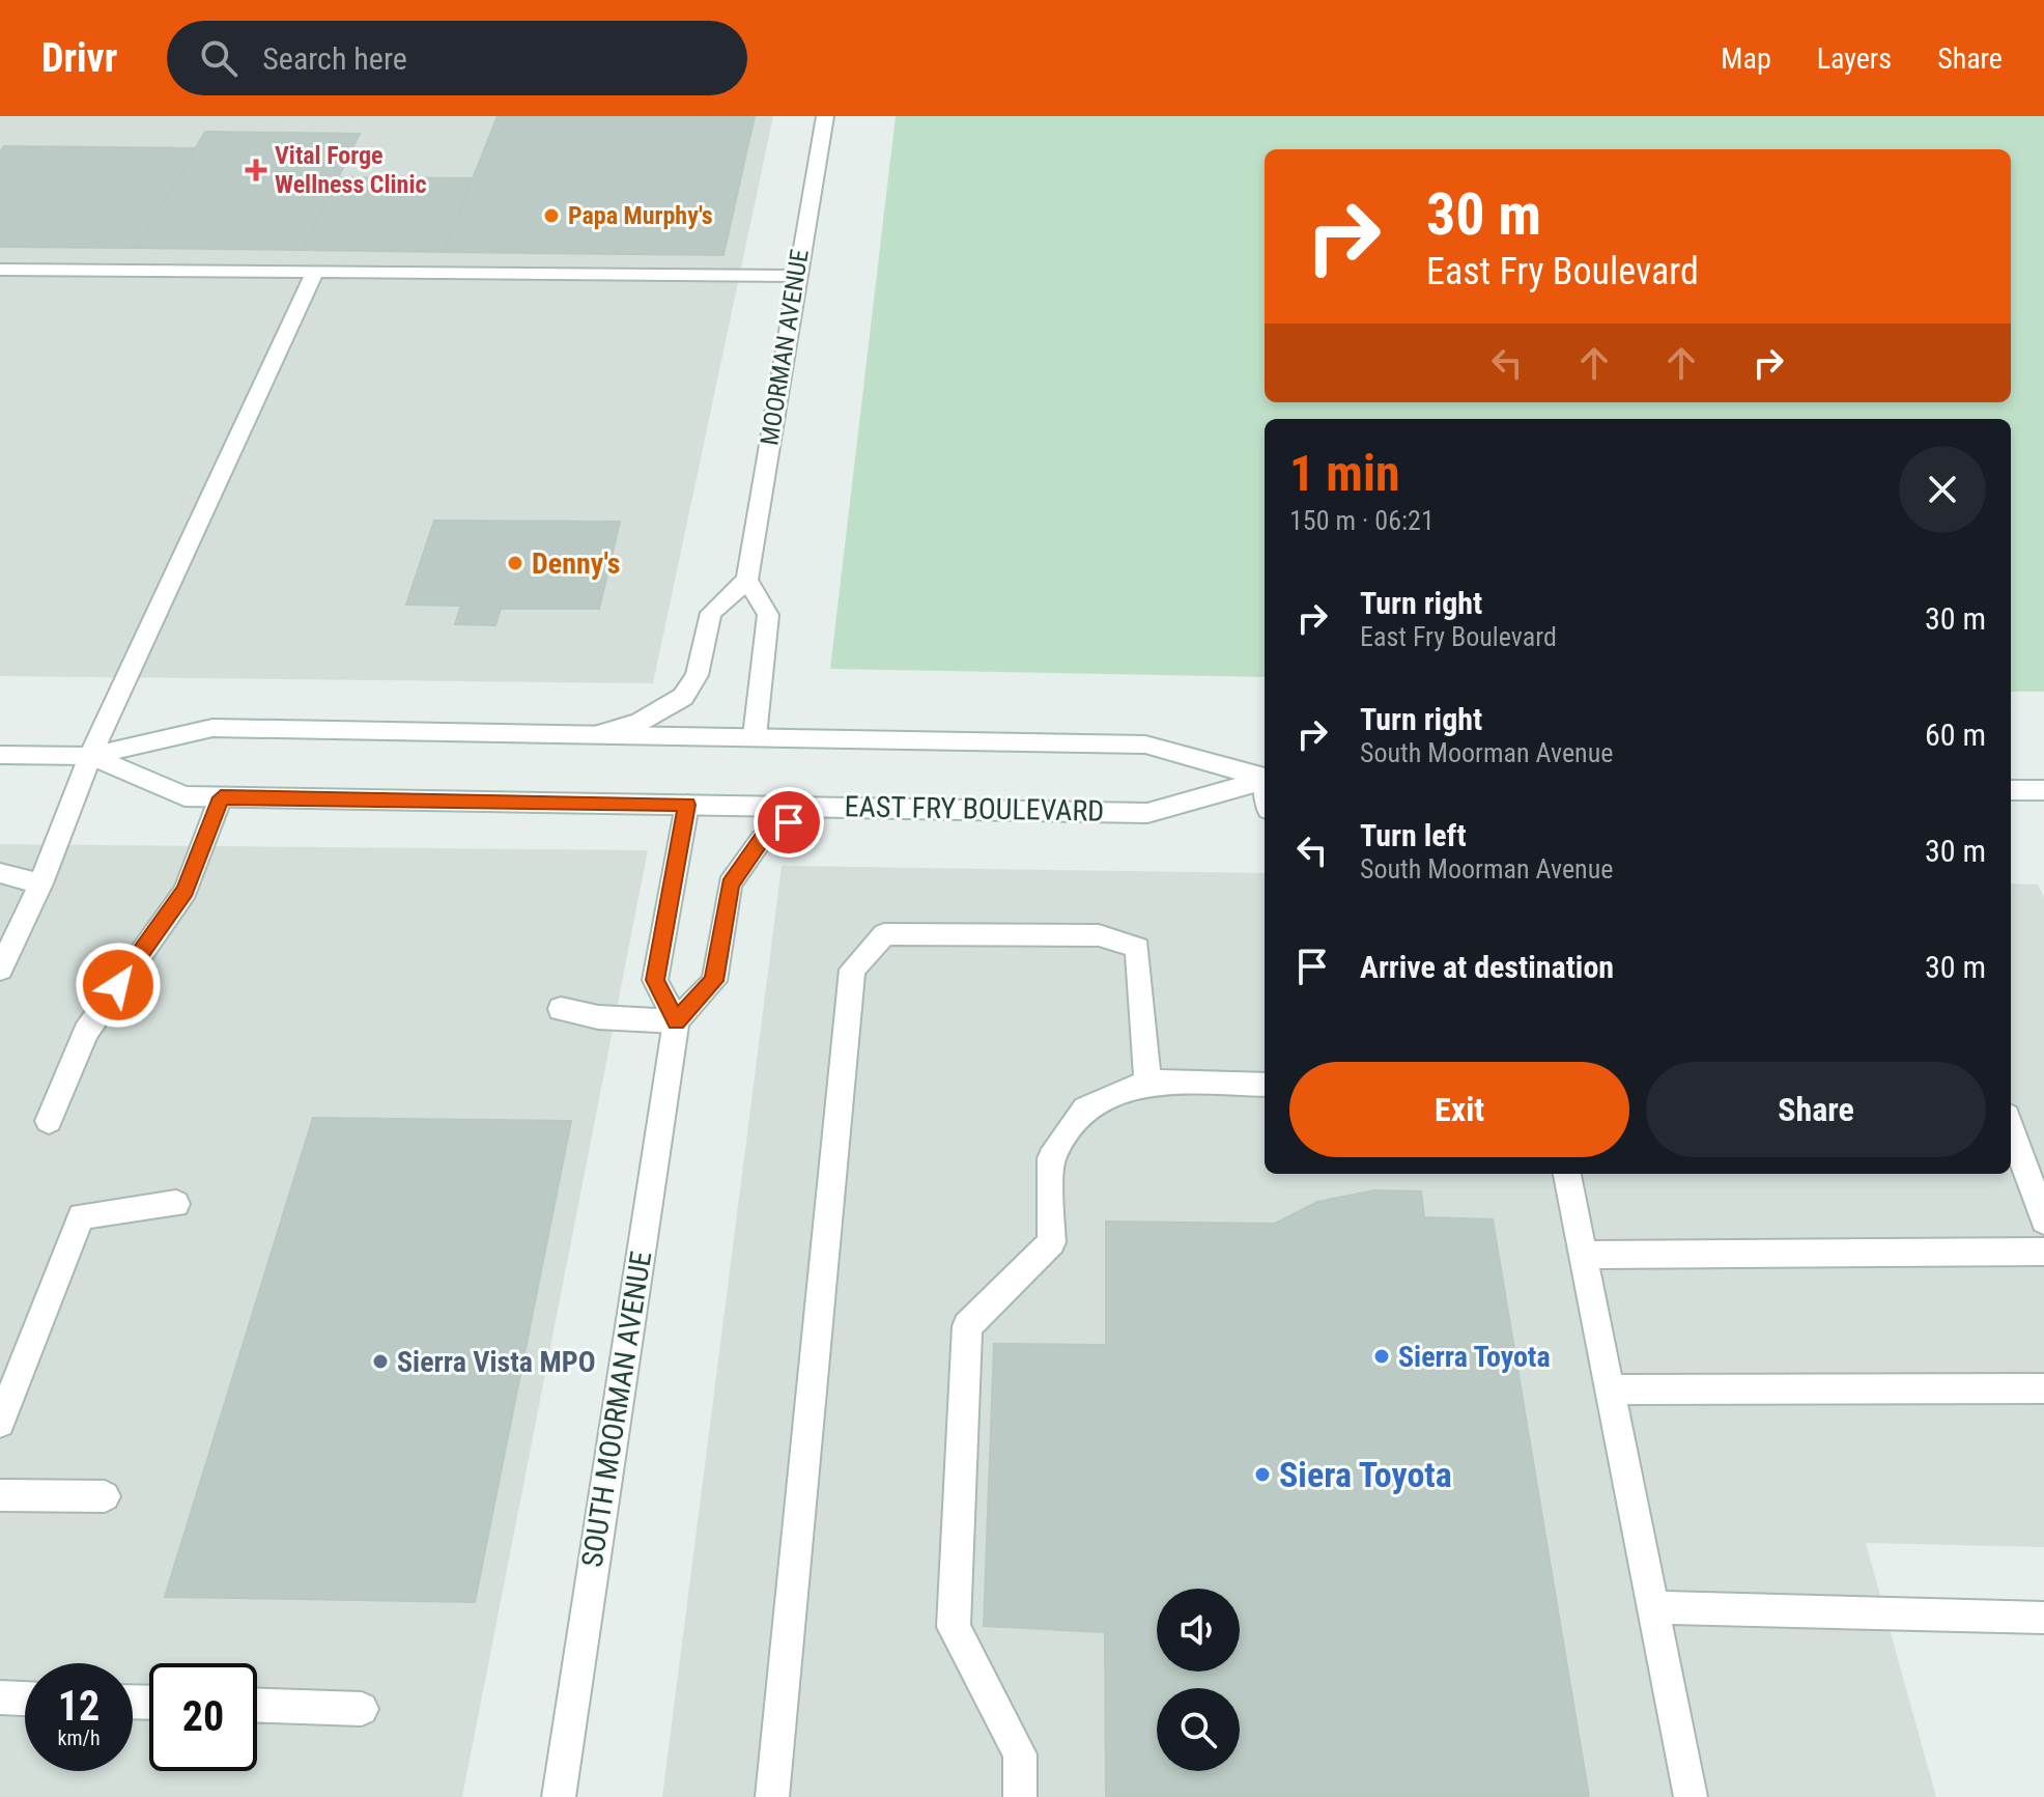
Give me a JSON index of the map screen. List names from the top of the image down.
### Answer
{
  "streets": {
    "street": ["MOORMAN AVENUE", "EAST FRY BOULEVARD", "SOUTH MOORMAN AVENUE"]
  },
  "places": {
    "health": ["Vital Forge Wellness Clinic"],
    "other": [
      "Papa Murphy's",
      "Denny's",
      "Sierra Toyota",
      "Sierra Vista MPO",
      "Siera Toyota"
    ]
  },
  "page": {
    "header": "Drivr",
    "search": "Search here",
    "nav": ["Map", "Layers", "Share"],
    "turn": ["30 m", "East Fry Boulevard"],
    "heading": ["1 min", "150 m · 06:21"],
    "list": [
      {
        "name": "Turn right",
        "note": "East Fry Boulevard",
        "value": "30 m"
      },
      {
        "name": "Turn right",
        "note": "South Moorman Avenue",
        "value": "60 m"
      },
      {
        "name": "Turn left",
        "note": "South Moorman Avenue",
        "value": "30 m"
      },
      {
        "name": "Arrive at destination",
        "value": "30 m"
      }
    ],
    "buttons": ["Exit", "Share"],
    "speed": "12 km/h",
    "limit": "20"
  }
}
